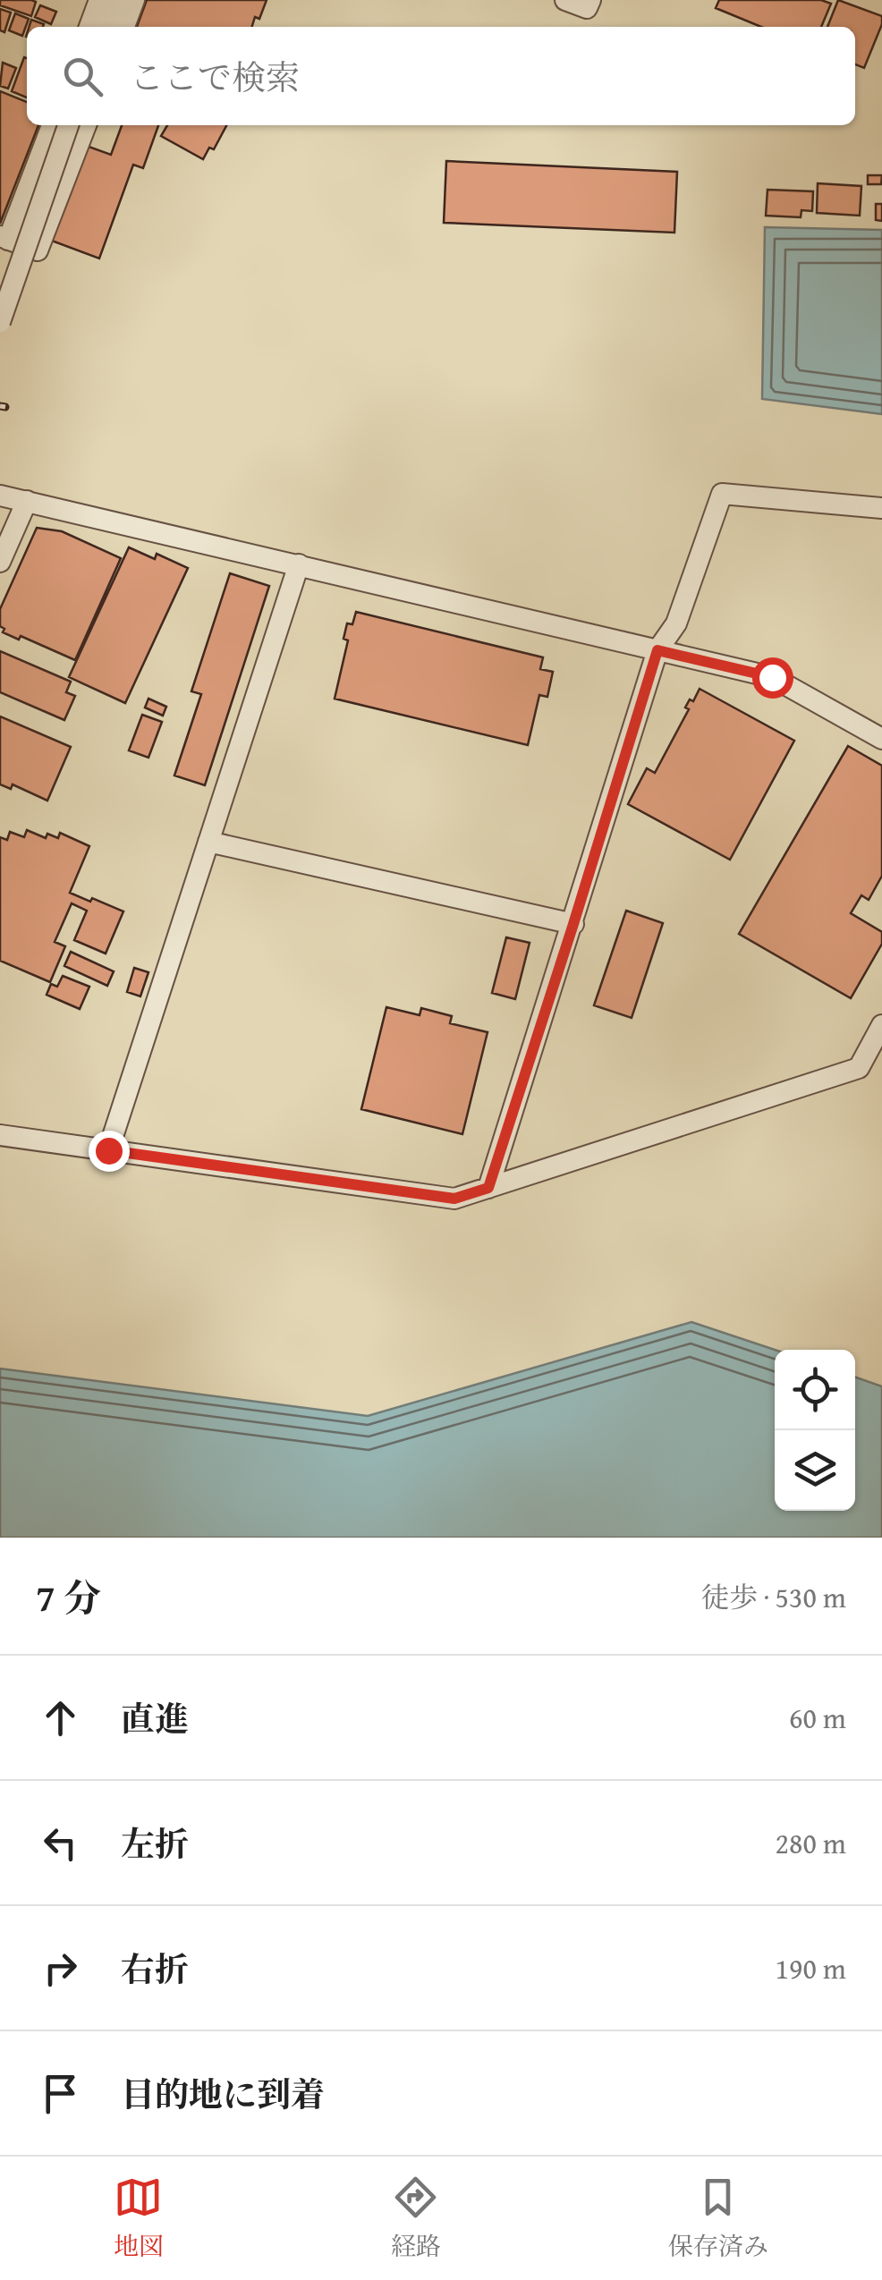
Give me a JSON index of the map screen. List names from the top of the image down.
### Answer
{
  "page": {
    "search": "ここで検索",
    "heading": ["7 分", "徒歩 · 530 m"],
    "list": [
      ["直進", "60 m"],
      ["左折", "280 m"],
      ["右折", "190 m"],
      "目的地に到着"
    ],
    "nav": ["地図", "経路", "保存済み"]
  }
}
